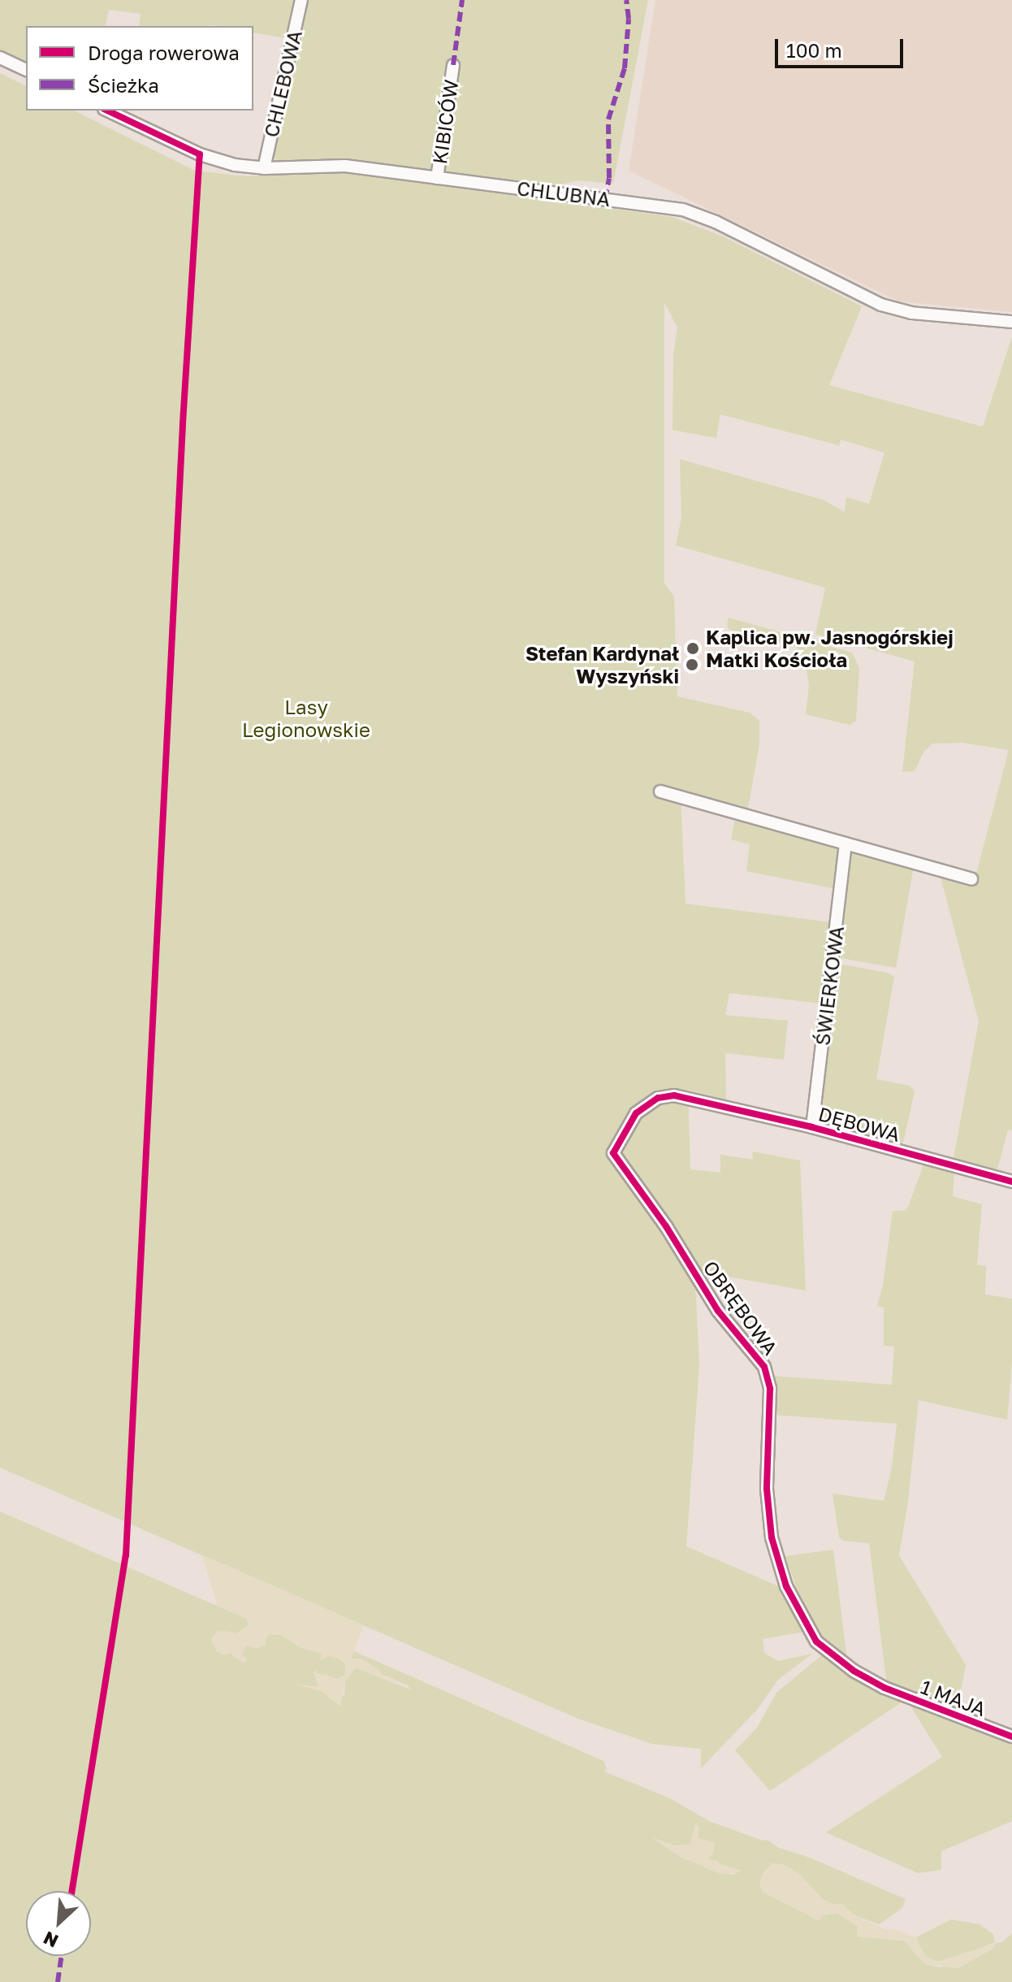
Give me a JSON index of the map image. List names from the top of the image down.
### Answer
{
  "streets": {
    "street": [
      "CHLEBOWA",
      "KIBICÓW",
      "CHLUBNA",
      "ŚWIERKOWA",
      "DĘBOWA",
      "OBRĘBOWA",
      "1 MAJA"
    ]
  },
  "crossings": [
    ["CHLEBOWA", "CHLUBNA"],
    ["KIBICÓW", "CHLUBNA"],
    ["ŚWIERKOWA", "DĘBOWA"],
    ["DĘBOWA", "OBRĘBOWA"],
    ["OBRĘBOWA", "1 MAJA"]
  ],
  "parks": ["Lasy Legionowskie"],
  "places": ["Kaplica pw. Jasnogórskiej Matki Kościoła", "Stefan Kardynał Wyszyński"],
  "legend": ["Droga rowerowa", "Ścieżka"],
  "scale_bar": "100 m",
  "north": "bottom left"
}
